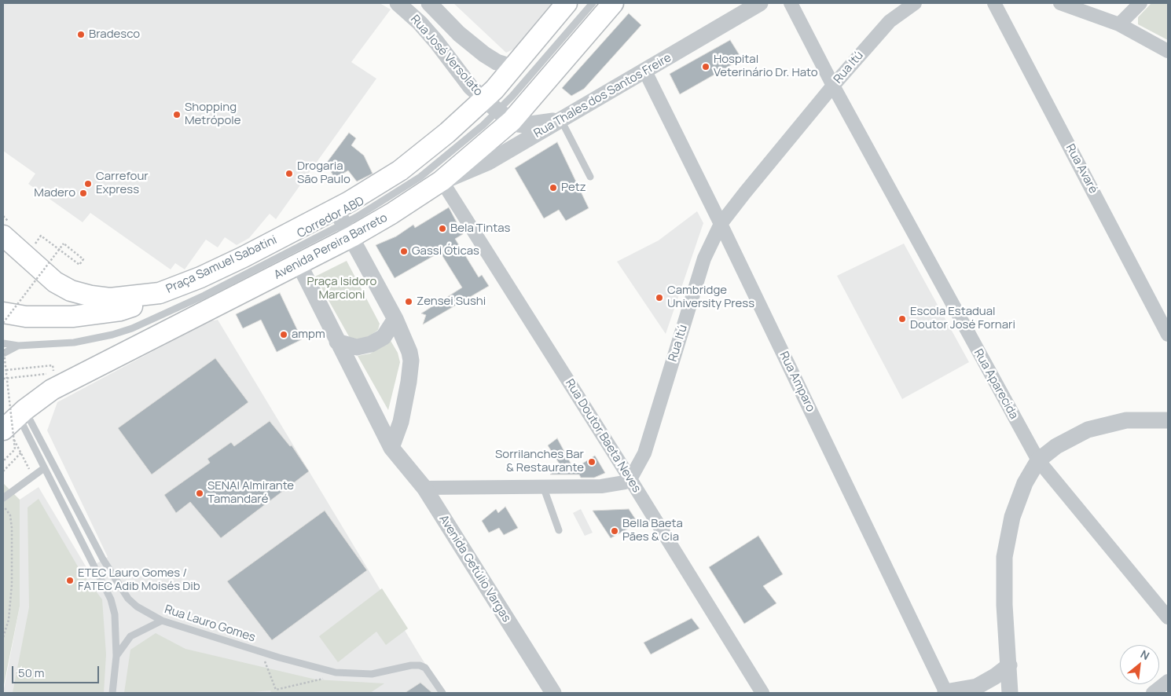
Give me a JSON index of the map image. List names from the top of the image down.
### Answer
{
  "streets": {
    "main road": ["Avenida Pereira Barreto", "Praça Samuel Sabatini"],
    "street": [
      "Rua José Versolato",
      "Rua Itú",
      "Rua Thales dos Santos Freire",
      "Rua Avaré",
      "Rua Amparo",
      "Rua Aparecida",
      "Rua Doutor Baeta Neves",
      "Avenida Getúlio Vargas"
    ],
    "lane": ["Corredor ABD", "Rua Lauro Gomes"]
  },
  "crossings": [
    ["Rua José Versolato", "Avenida Pereira Barreto"],
    ["Rua Itú", "Rua Amparo"],
    ["Rua Itú", "Rua Aparecida"],
    ["Rua Itú", "Rua Doutor Baeta Neves"],
    ["Rua Thales dos Santos Freire", "Avenida Pereira Barreto"],
    ["Rua Thales dos Santos Freire", "Rua Amparo"],
    ["Rua Thales dos Santos Freire", "Rua Doutor Baeta Neves"],
    ["Corredor ABD", "Avenida Pereira Barreto"],
    ["Corredor ABD", "Praça Samuel Sabatini"],
    ["Avenida Pereira Barreto", "Praça Samuel Sabatini"],
    ["Avenida Pereira Barreto", "Rua Doutor Baeta Neves"],
    ["Avenida Pereira Barreto", "Avenida Getúlio Vargas"],
    ["Avenida Pereira Barreto", "Rua Lauro Gomes"]
  ],
  "parks": ["Praça Isidoro Marcioni"],
  "places": [
    "Bradesco",
    "Hospital Veterinário Dr. Hato",
    "Shopping Metrópole",
    "Drogaria São Paulo",
    "Carrefour Express",
    "Petz",
    "Madero",
    "Bela Tintas",
    "Gassi Óticas",
    "Cambridge University Press",
    "Zensei Sushi",
    "Escola Estadual Doutor José Fornari",
    "ampm",
    "Sorrilanches Bar & Restaurante",
    "SENAI Almirante Tamandaré",
    "Bella Baeta Pães & Cia",
    "ETEC Lauro Gomes / FATEC Adib Moisés Dib"
  ],
  "scale_bar": "50 m",
  "north": "top right"
}
